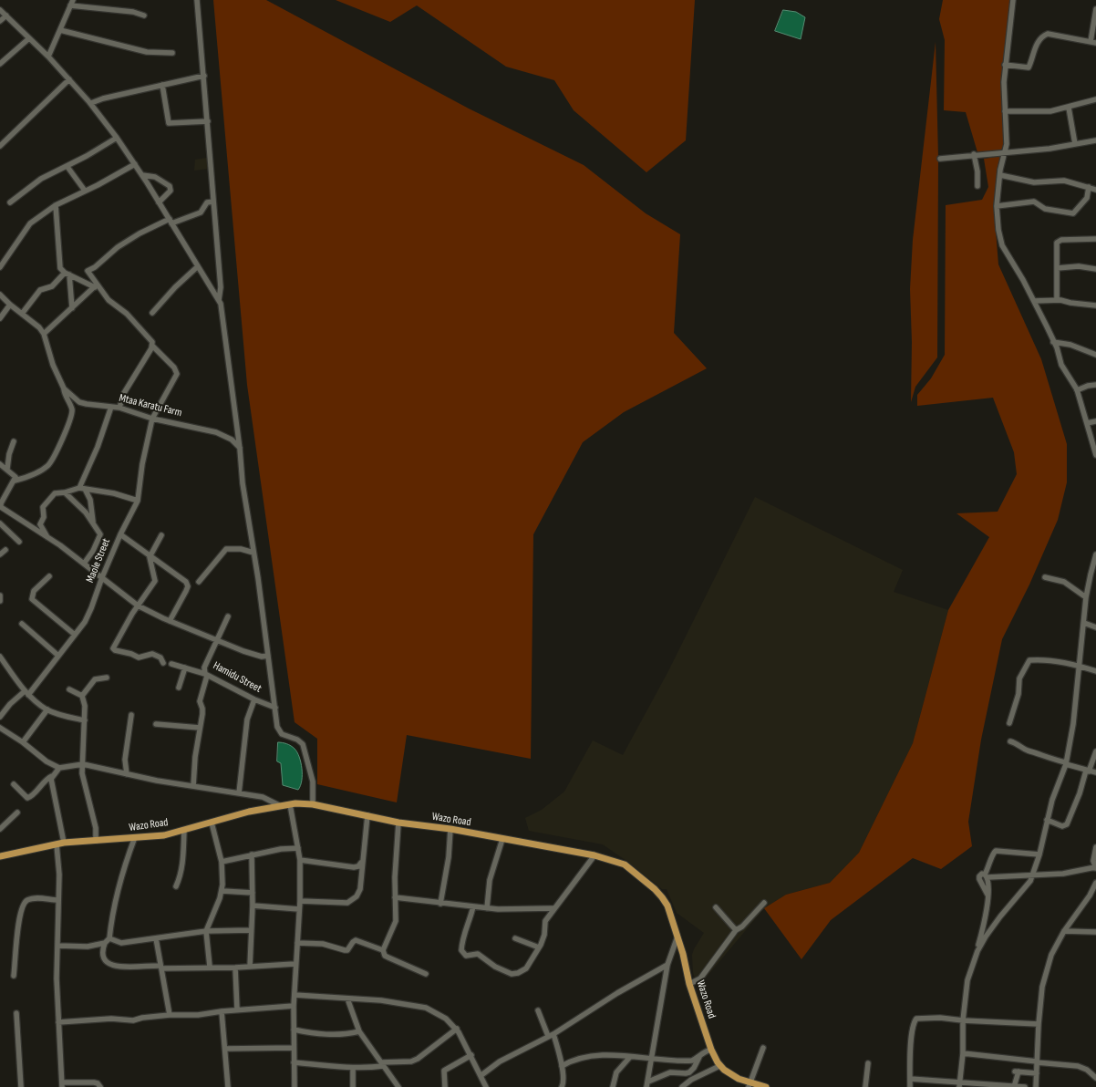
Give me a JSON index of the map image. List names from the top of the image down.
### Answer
{
  "streets": {
    "main road": ["Wazo Road"],
    "street": ["Mtaa Karatu Farm", "Maole Street", "Hamidu Street"]
  },
  "crossings": [
    ["Mtaa Karatu Farm", "Maole Street"]
  ]
}
